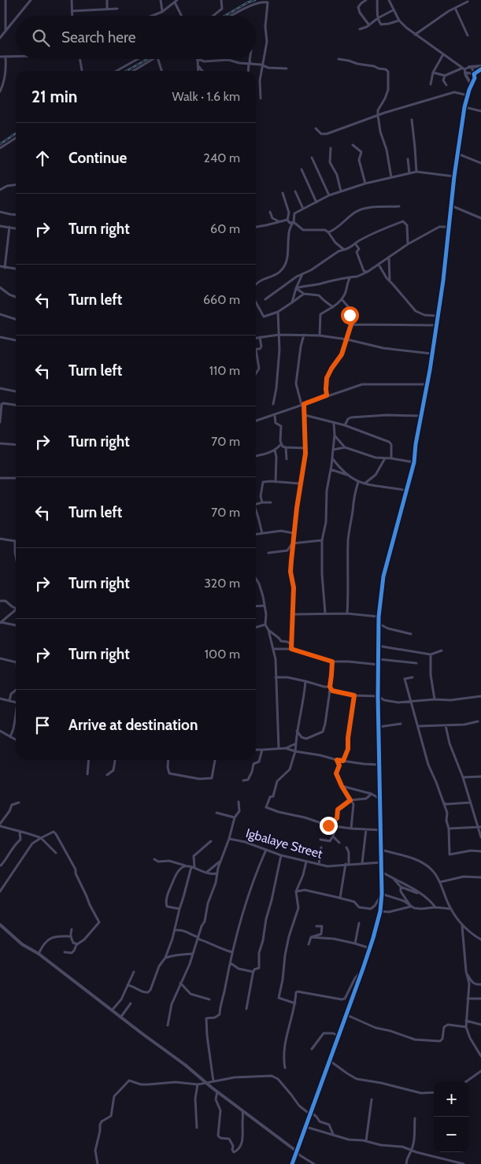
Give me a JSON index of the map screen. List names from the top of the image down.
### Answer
{
  "streets": {
    "street": ["Igbalaye Street"]
  },
  "page": {
    "search": "Search here",
    "heading": ["21 min", "Walk · 1.6 km"],
    "list": [
      ["Continue", "240 m"],
      ["Turn right", "60 m"],
      ["Turn left", "660 m"],
      ["Turn left", "110 m"],
      ["Turn right", "70 m"],
      ["Turn left", "70 m"],
      ["Turn right", "320 m"],
      ["Turn right", "100 m"],
      "Arrive at destination"
    ],
    "map_buttons": ["+", "−"]
  }
}
